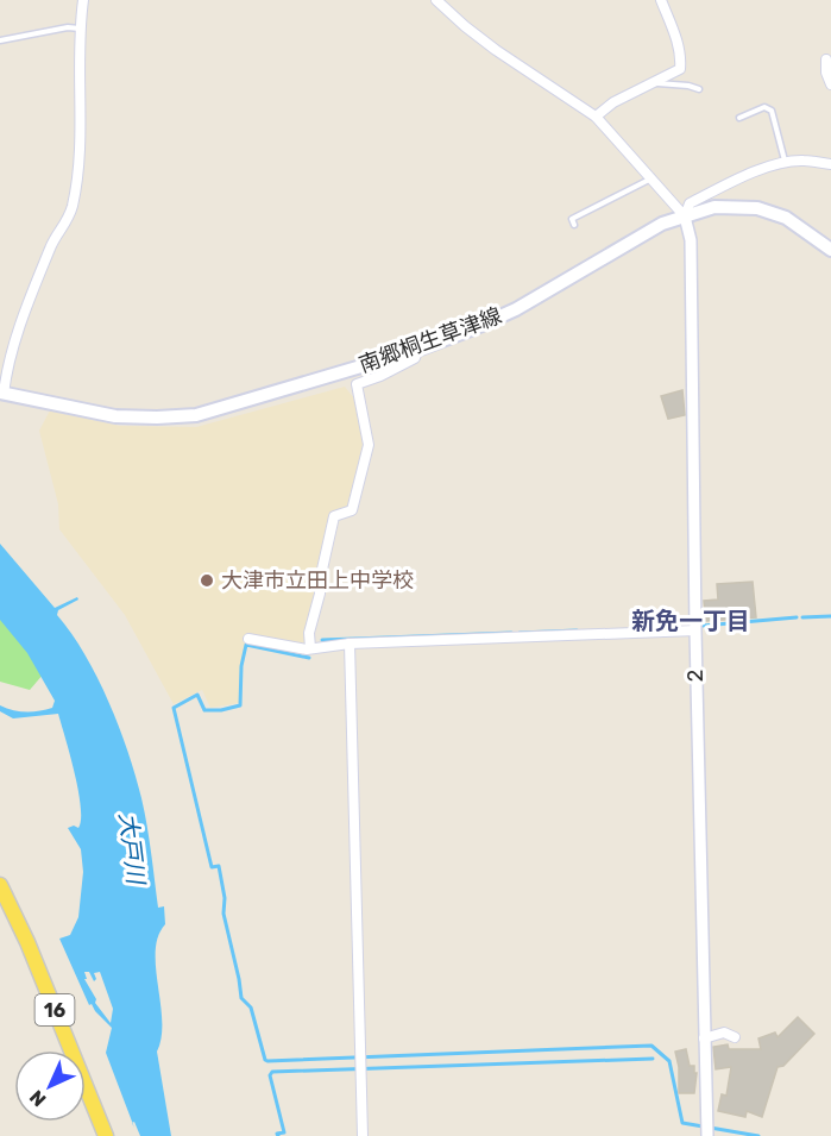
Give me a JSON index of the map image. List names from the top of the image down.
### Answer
{
  "streets": {
    "main road": ["南郷桐生草津線", "16"],
    "street": ["2"]
  },
  "crossings": [
    ["南郷桐生草津線", "2"]
  ],
  "districts": ["新免一丁目"],
  "water": ["大戸川"],
  "places": ["大津市立田上中学校"],
  "north": "bottom left"
}
